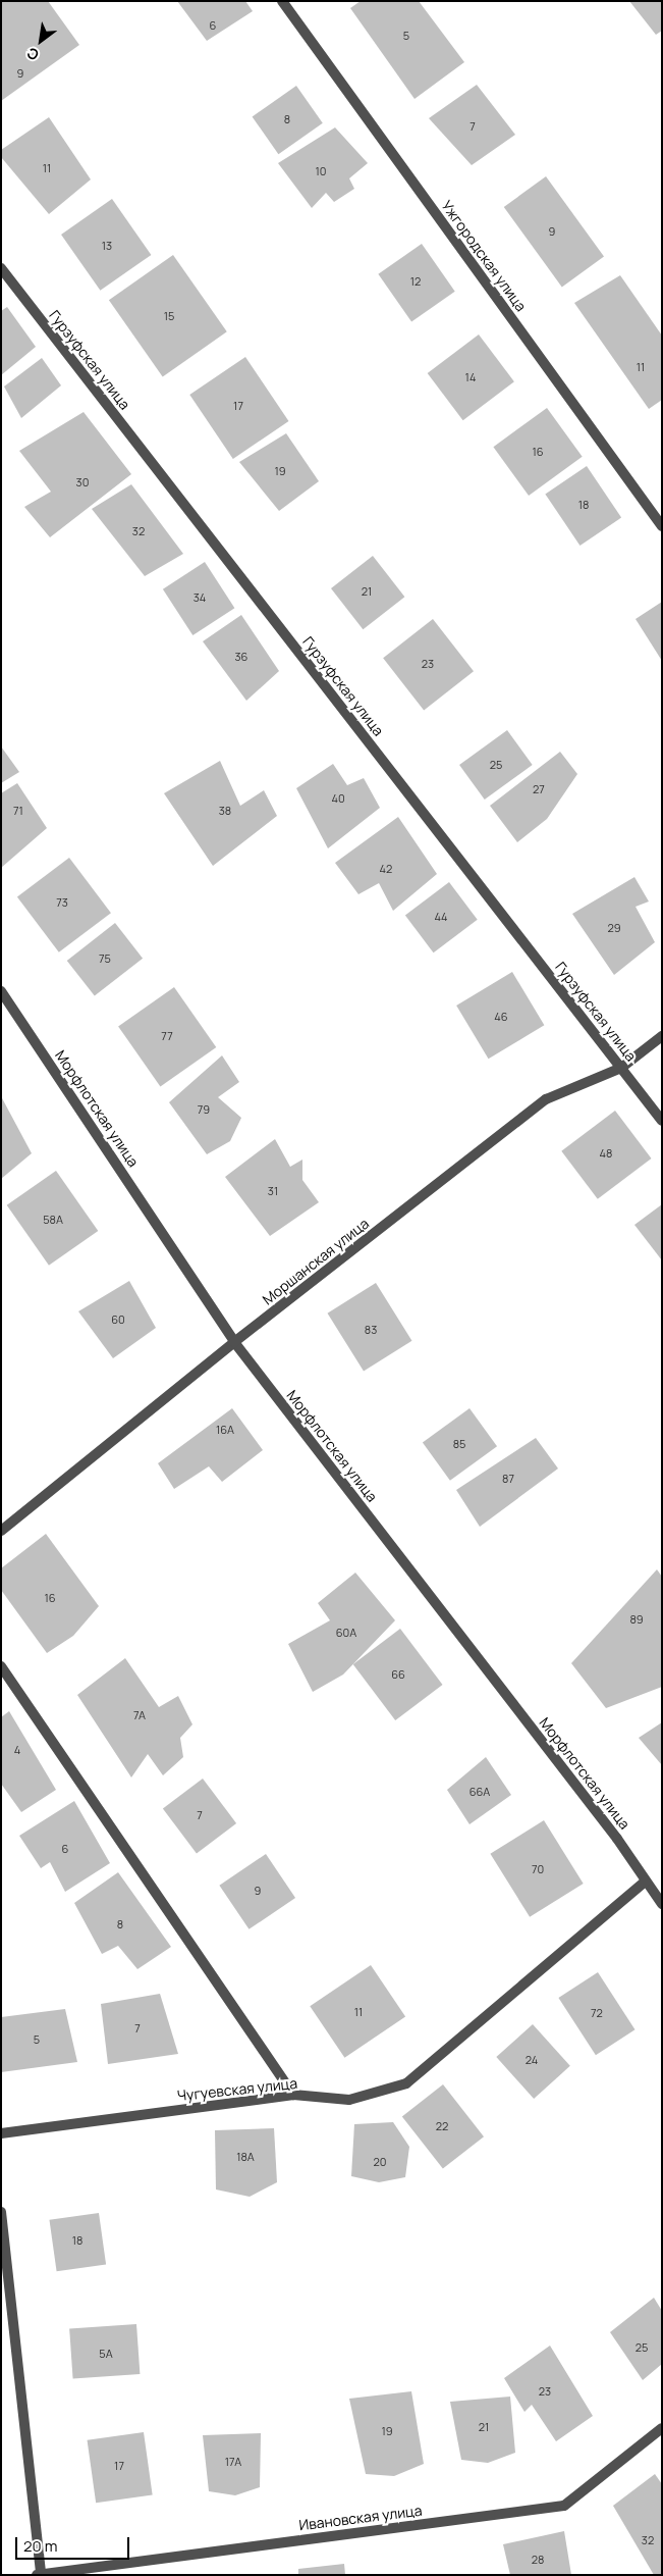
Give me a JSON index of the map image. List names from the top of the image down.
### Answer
{
  "streets": {
    "street": [
      "Ужгородская улица",
      "Гурзуфская улица",
      "Морфлотская улица",
      "Моршанская улица",
      "Чугуевская улица",
      "Ивановская улица"
    ]
  },
  "crossings": [
    ["Гурзуфская улица", "Моршанская улица"],
    ["Морфлотская улица", "Моршанская улица"],
    ["Морфлотская улица", "Чугуевская улица"]
  ],
  "house_numbers": [
    "6",
    "5",
    "9",
    "8",
    "7",
    "11",
    "10",
    "9",
    "13",
    "12",
    "15",
    "11",
    "14",
    "17",
    "16",
    "19",
    "30",
    "18",
    "32",
    "21",
    "34",
    "36",
    "23",
    "25",
    "27",
    "40",
    "71",
    "38",
    "42",
    "73",
    "44",
    "29",
    "75",
    "46",
    "77",
    "79",
    "48",
    "31",
    "58А",
    "60",
    "83",
    "16А",
    "85",
    "87",
    "16",
    "89",
    "60А",
    "66",
    "7А",
    "4",
    "66А",
    "7",
    "6",
    "70",
    "9",
    "8",
    "11",
    "72",
    "7",
    "5",
    "24",
    "22",
    "18А",
    "20",
    "18",
    "25",
    "5А",
    "23",
    "21",
    "19",
    "17А",
    "17",
    "32",
    "28"
  ],
  "scale_bar": "20 m",
  "north": "bottom left"
}
